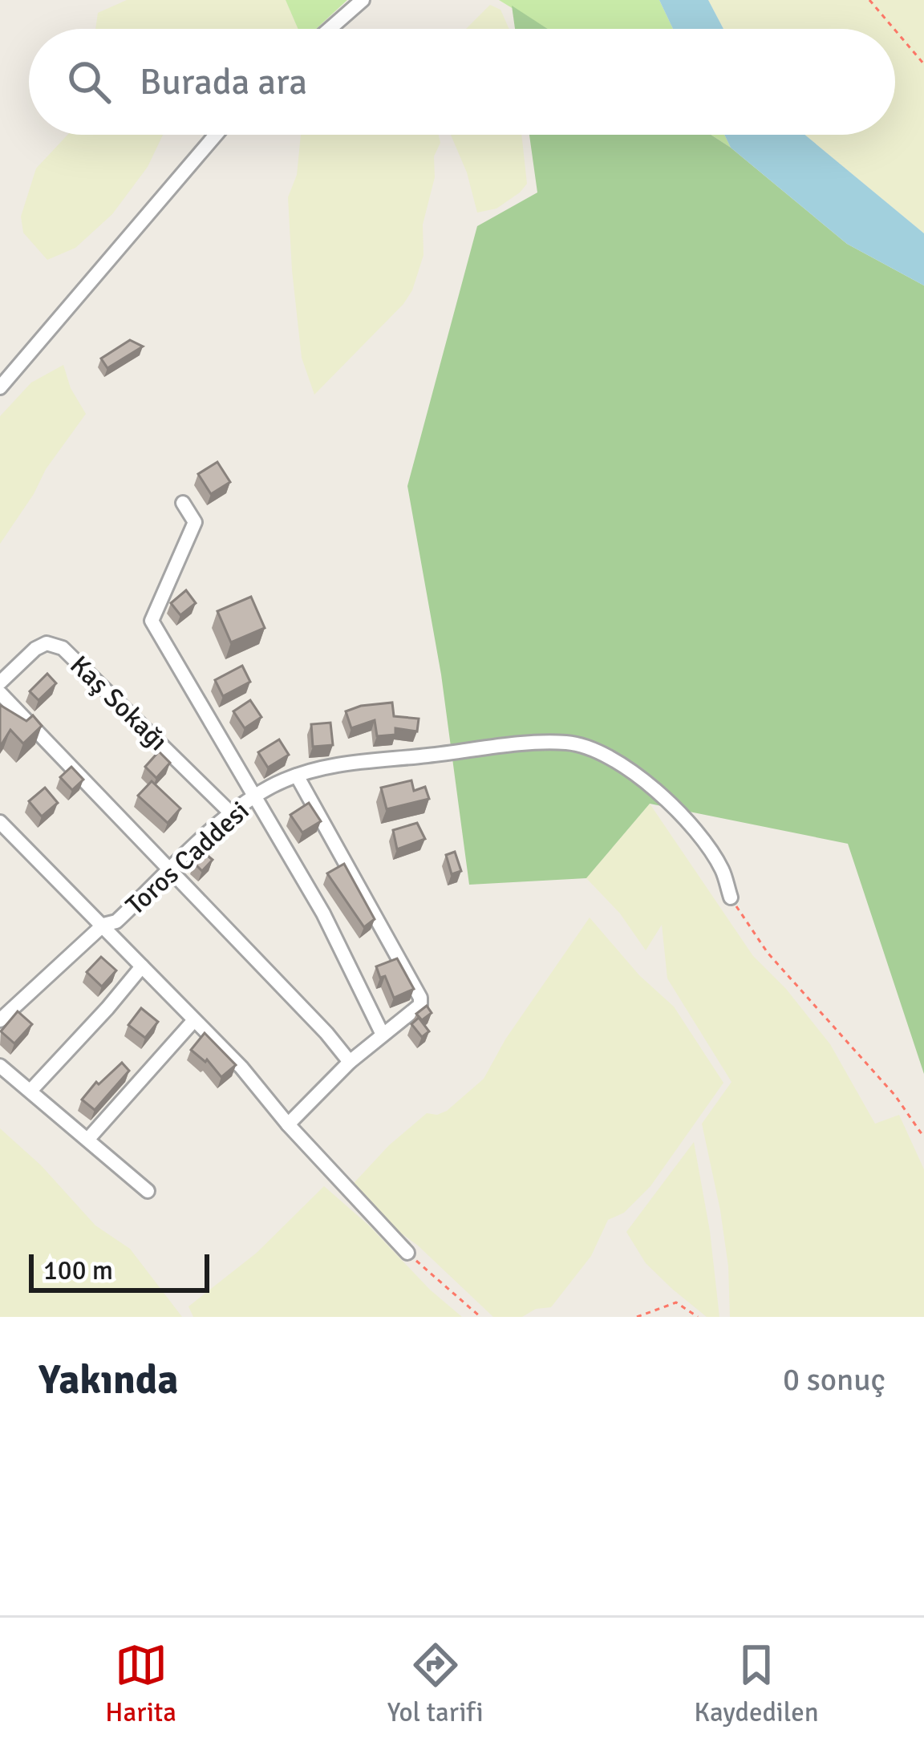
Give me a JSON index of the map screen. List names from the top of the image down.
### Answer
{
  "streets": {
    "street": ["Kaş Sokağı", "Toros Caddesi"]
  },
  "crossings": [
    ["Kaş Sokağı", "Toros Caddesi"]
  ],
  "scale_bar": "100 m",
  "page": {
    "search": "Burada ara",
    "scale": "100 m",
    "heading": ["Yakında", "0 sonuç"],
    "nav": ["Harita", "Yol tarifi", "Kaydedilen"]
  }
}
